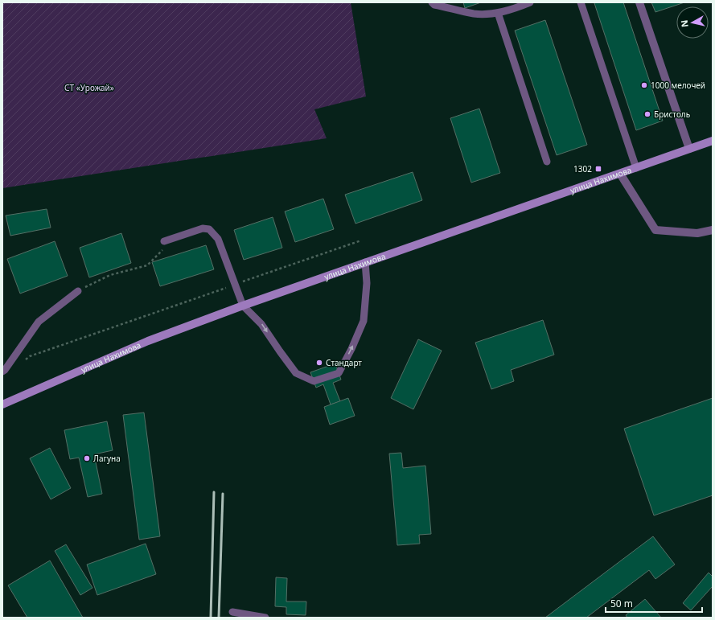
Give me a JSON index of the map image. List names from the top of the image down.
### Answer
{
  "streets": {
    "main road": ["улица Нахимова"]
  },
  "parks": ["СТ «Урожай»"],
  "places": {
    "other": [
      "1000 мелочей",
      "Бристоль",
      "Стандарт",
      "Лагуна"
    ],
    "transit": ["1302"]
  },
  "scale_bar": "50 m",
  "north": "left"
}
